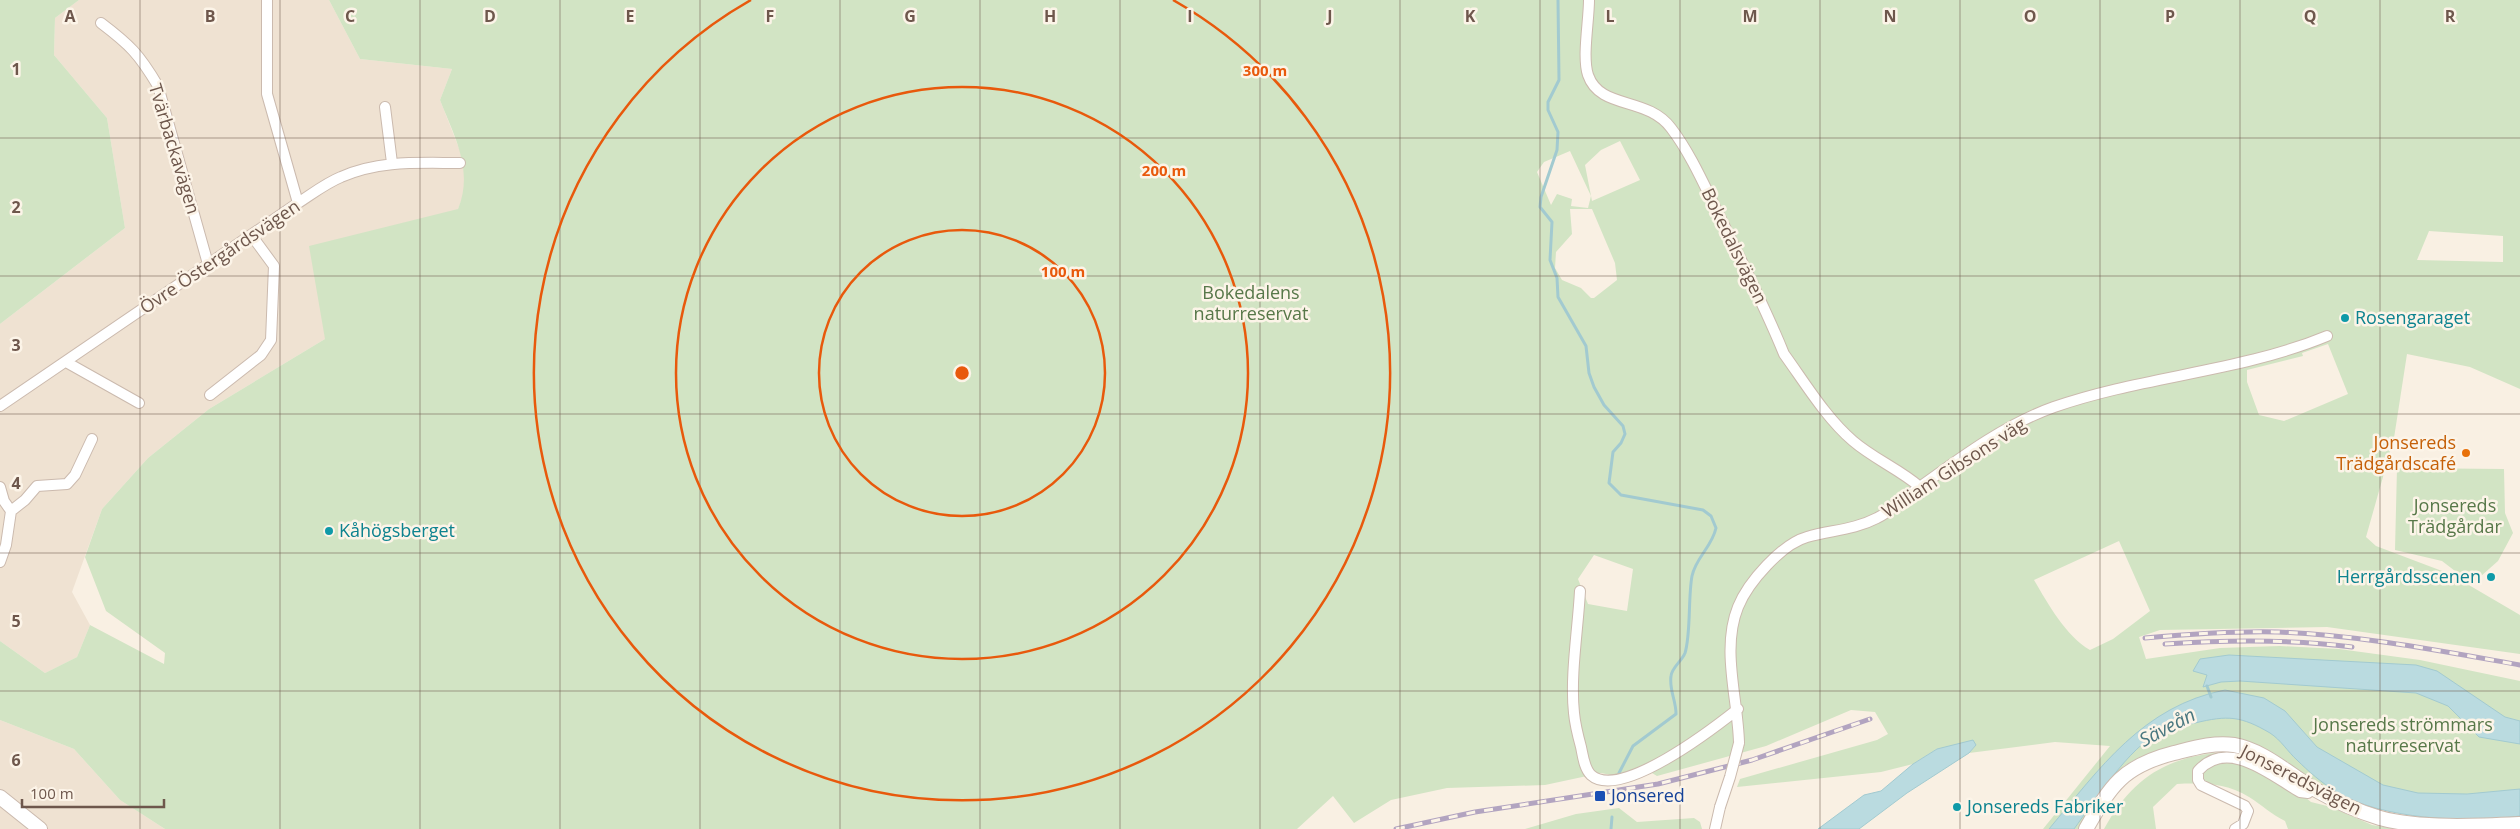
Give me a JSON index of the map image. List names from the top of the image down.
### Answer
{
  "streets": {
    "street": [
      "Tvärbackavägen",
      "Bokedalsvägen",
      "Övre Östergårdsvägen",
      "William Gibsons väg",
      "Jonseredsvägen"
    ]
  },
  "crossings": [
    ["Tvärbackavägen", "Övre Östergårdsvägen"],
    ["Bokedalsvägen", "William Gibsons väg"]
  ],
  "water": ["Säveån"],
  "parks": ["Bokedalens naturreservat", "Jonsereds Trädgårdar", "Jonsereds strömmars naturreservat"],
  "places": {
    "other": [
      "Rosengaraget",
      "Jonsereds Trädgårdscafé",
      "Kåhögsberget",
      "Herrgårdsscenen",
      "Jonsereds Fabriker"
    ],
    "transit": ["Jonsered"]
  },
  "scale_bar": "100 m",
  "grid": {
    "columns": [
      "A",
      "B",
      "C",
      "D",
      "E",
      "F",
      "G",
      "H",
      "I",
      "J",
      "K",
      "L",
      "M",
      "N",
      "O",
      "P",
      "Q",
      "R"
    ],
    "rows": [
      "1",
      "2",
      "3",
      "4",
      "5",
      "6"
    ]
  },
  "rings": ["300 m", "200 m", "100 m"]
}
